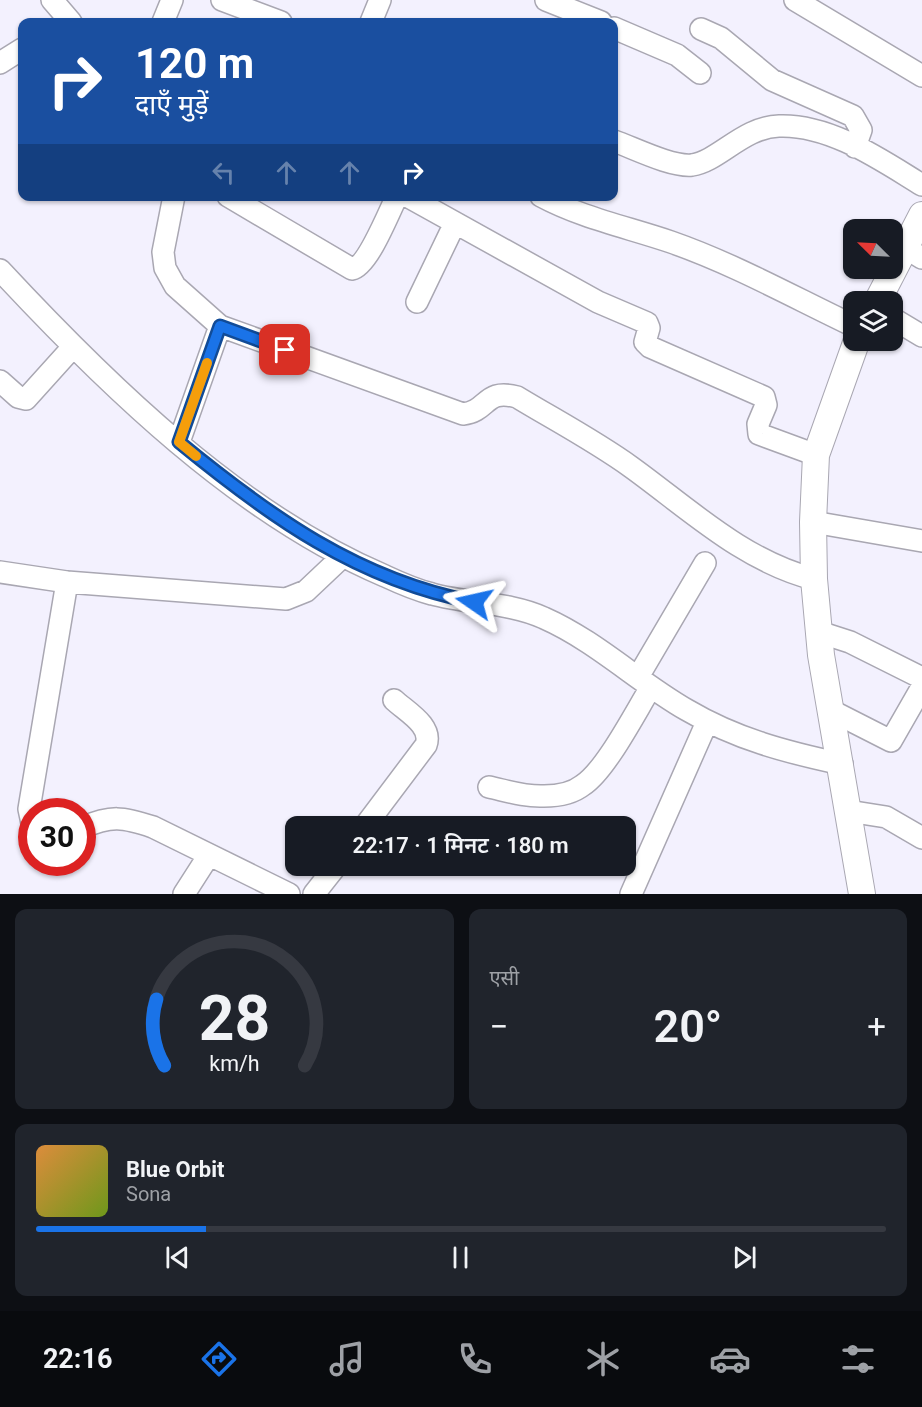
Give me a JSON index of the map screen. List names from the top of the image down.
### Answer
{
  "north": "top left",
  "page": {
    "turn": ["120 m", "दाएँ मुड़ें"],
    "limit": "30",
    "trip": "22:17 · 1 मिनट · 180 m",
    "tile": "एसी",
    "heat": ["−", "20°", "+"],
    "song": ["Blue Orbit", "Sona"],
    "tabs": "22:16",
    "gauge": ["28", "km/h"]
  }
}
